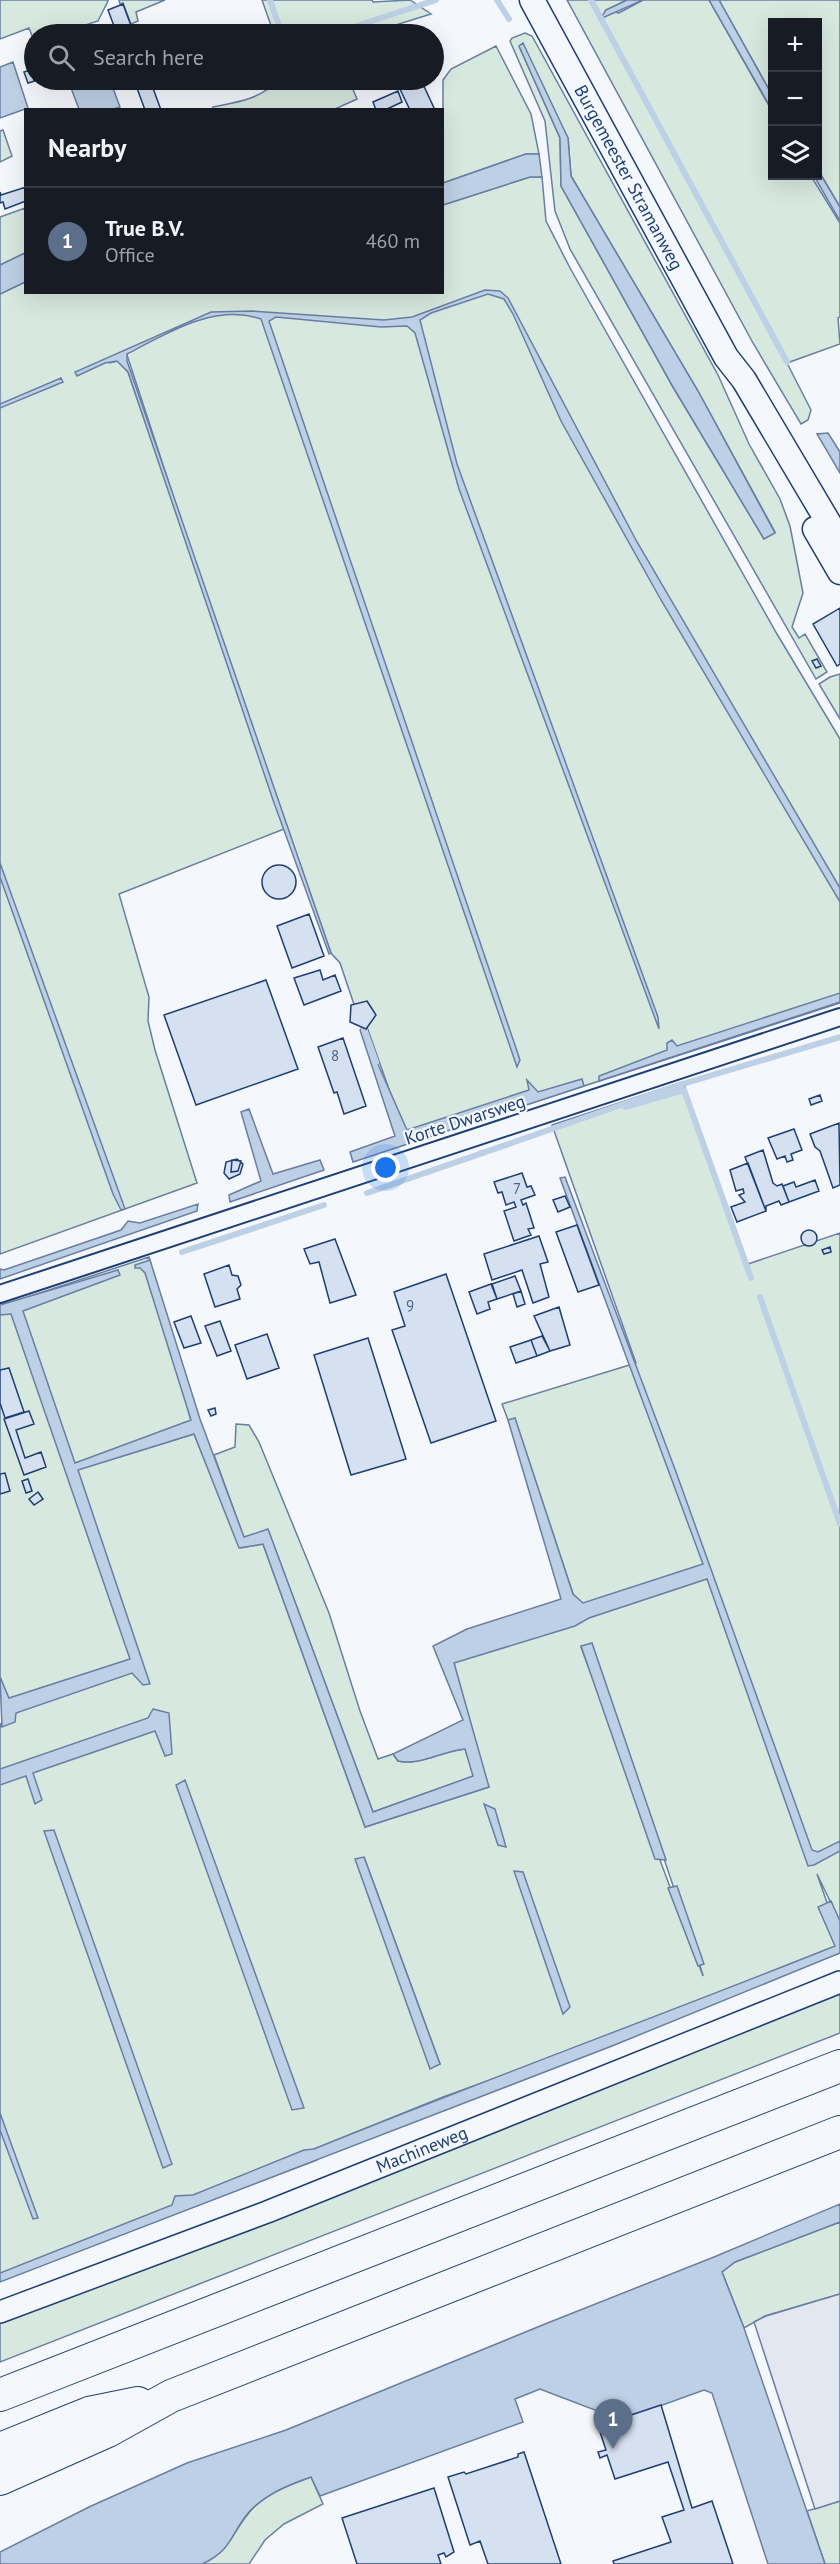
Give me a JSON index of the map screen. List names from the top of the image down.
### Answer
{
  "streets": {
    "main road": ["Burgemeester Stramanweg"],
    "street": ["Korte Dwarsweg", "Machineweg"]
  },
  "house_numbers": ["8", "7", "9"],
  "page": {
    "map_buttons": ["+", "−"],
    "search": "Search here",
    "heading": "Nearby",
    "list": [
      {
        "mark": "1",
        "name": "True B.V.",
        "note": "Office",
        "value": "460 m"
      }
    ],
    "pins": "1"
  }
}
